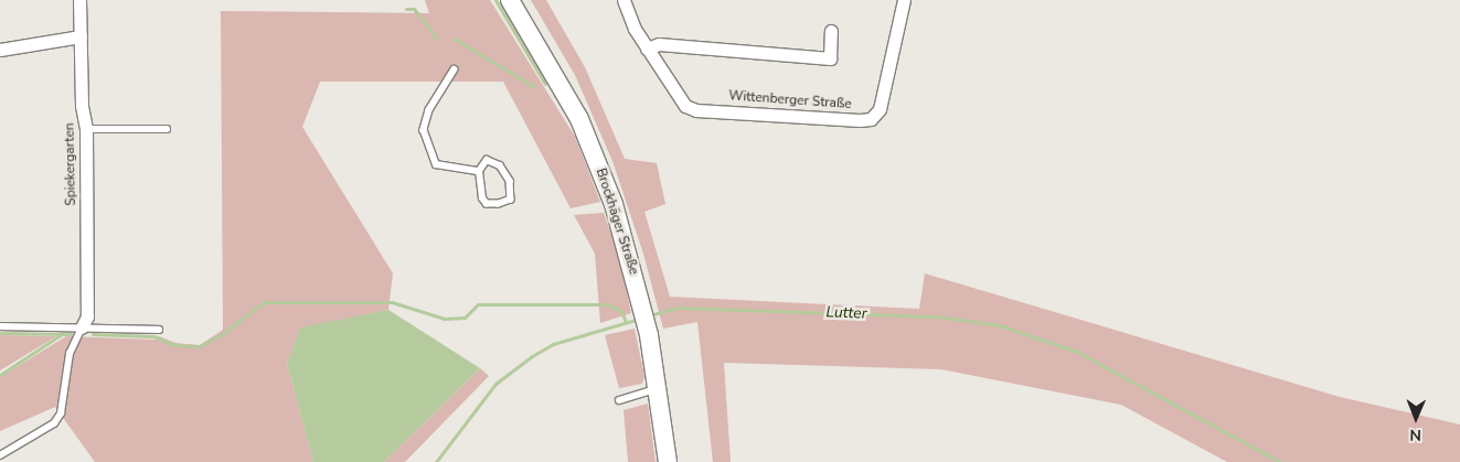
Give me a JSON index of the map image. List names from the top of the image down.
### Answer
{
  "streets": {
    "main road": ["Brockhäger Straße"],
    "street": ["Wittenberger Straße", "Spiekergarten"]
  },
  "water": ["Lutter"],
  "north": "bottom"
}
